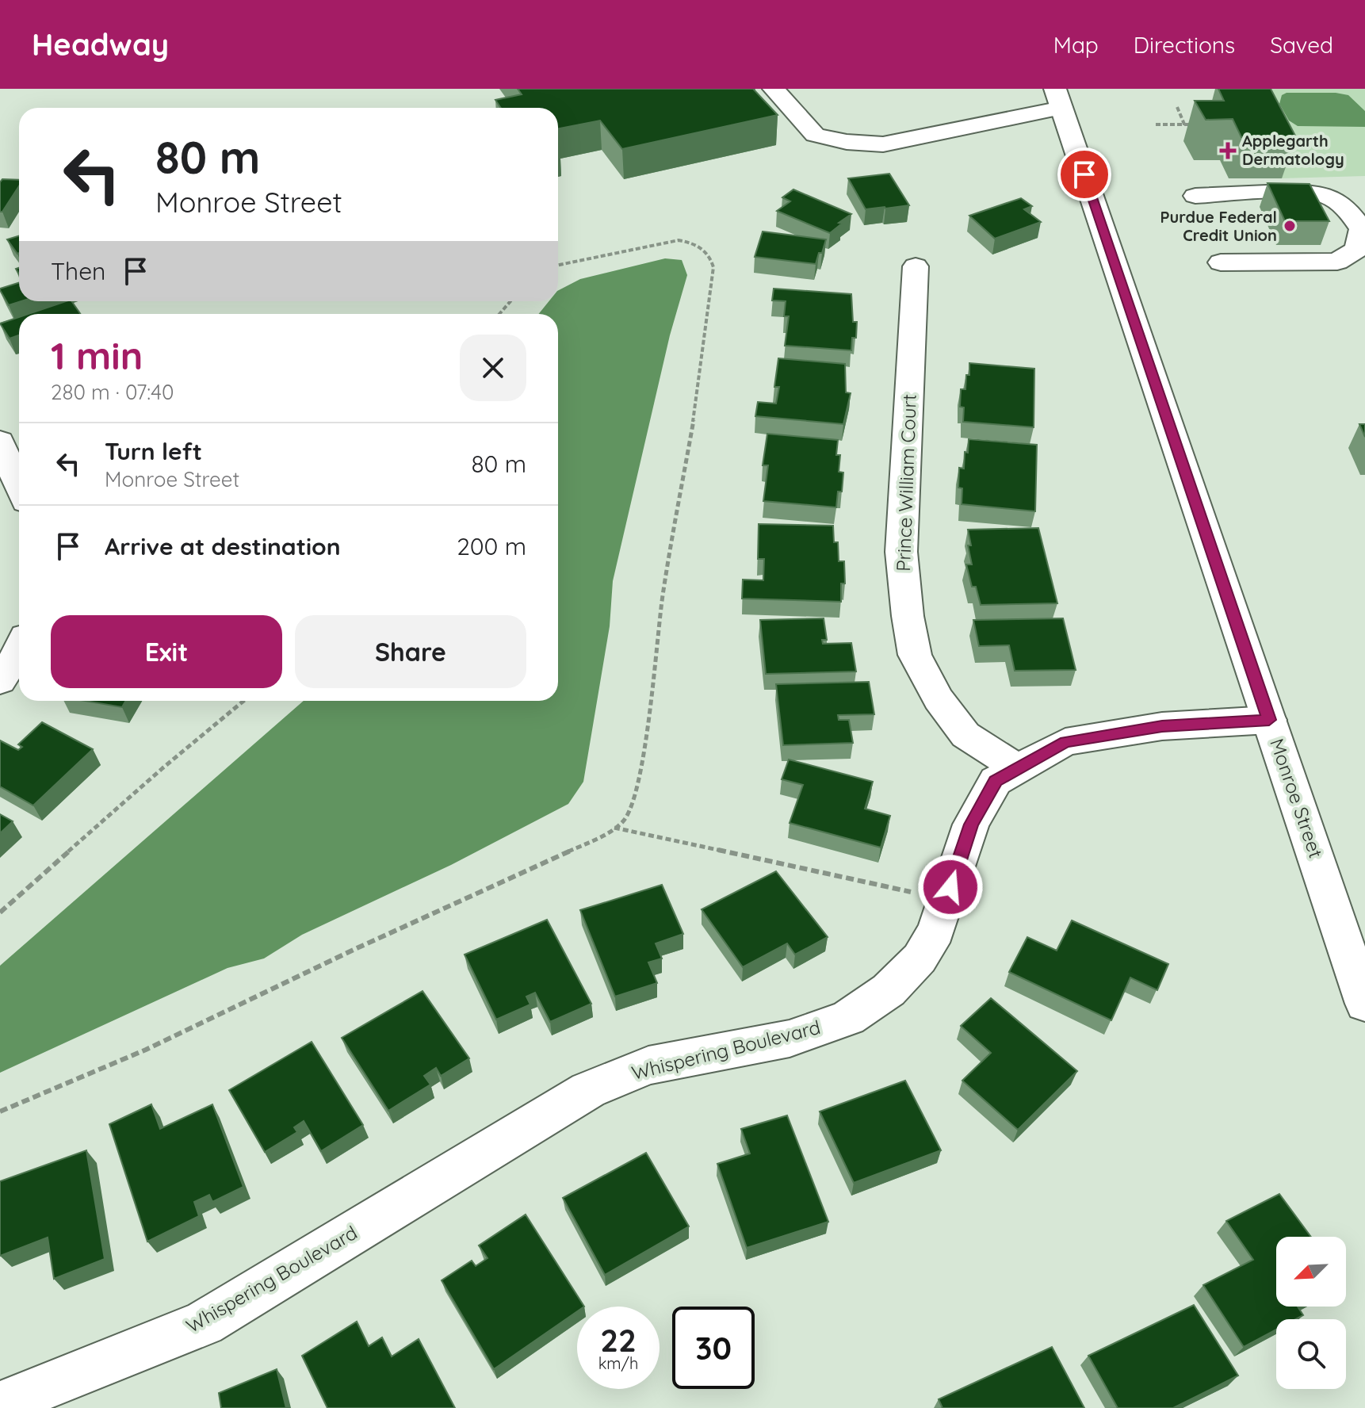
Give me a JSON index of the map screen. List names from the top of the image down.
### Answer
{
  "streets": {
    "street": ["Prince William Court", "Monroe Street", "Whispering Boulevard"]
  },
  "crossings": [
    ["Prince William Court", "Whispering Boulevard"],
    ["Monroe Street", "Whispering Boulevard"]
  ],
  "places": {
    "health": ["Applegarth Dermatology"],
    "other": ["Purdue Federal Credit Union"]
  },
  "north": "bottom left",
  "page": {
    "header": "Headway",
    "nav": ["Map", "Directions", "Saved"],
    "turn": ["80 m", "Monroe Street"],
    "then": "Then",
    "heading": ["1 min", "280 m · 07:40"],
    "list": [
      {
        "name": "Turn left",
        "note": "Monroe Street",
        "value": "80 m"
      },
      {
        "name": "Arrive at destination",
        "value": "200 m"
      }
    ],
    "buttons": ["Exit", "Share"],
    "speed": "22 km/h",
    "limit": "30"
  }
}
